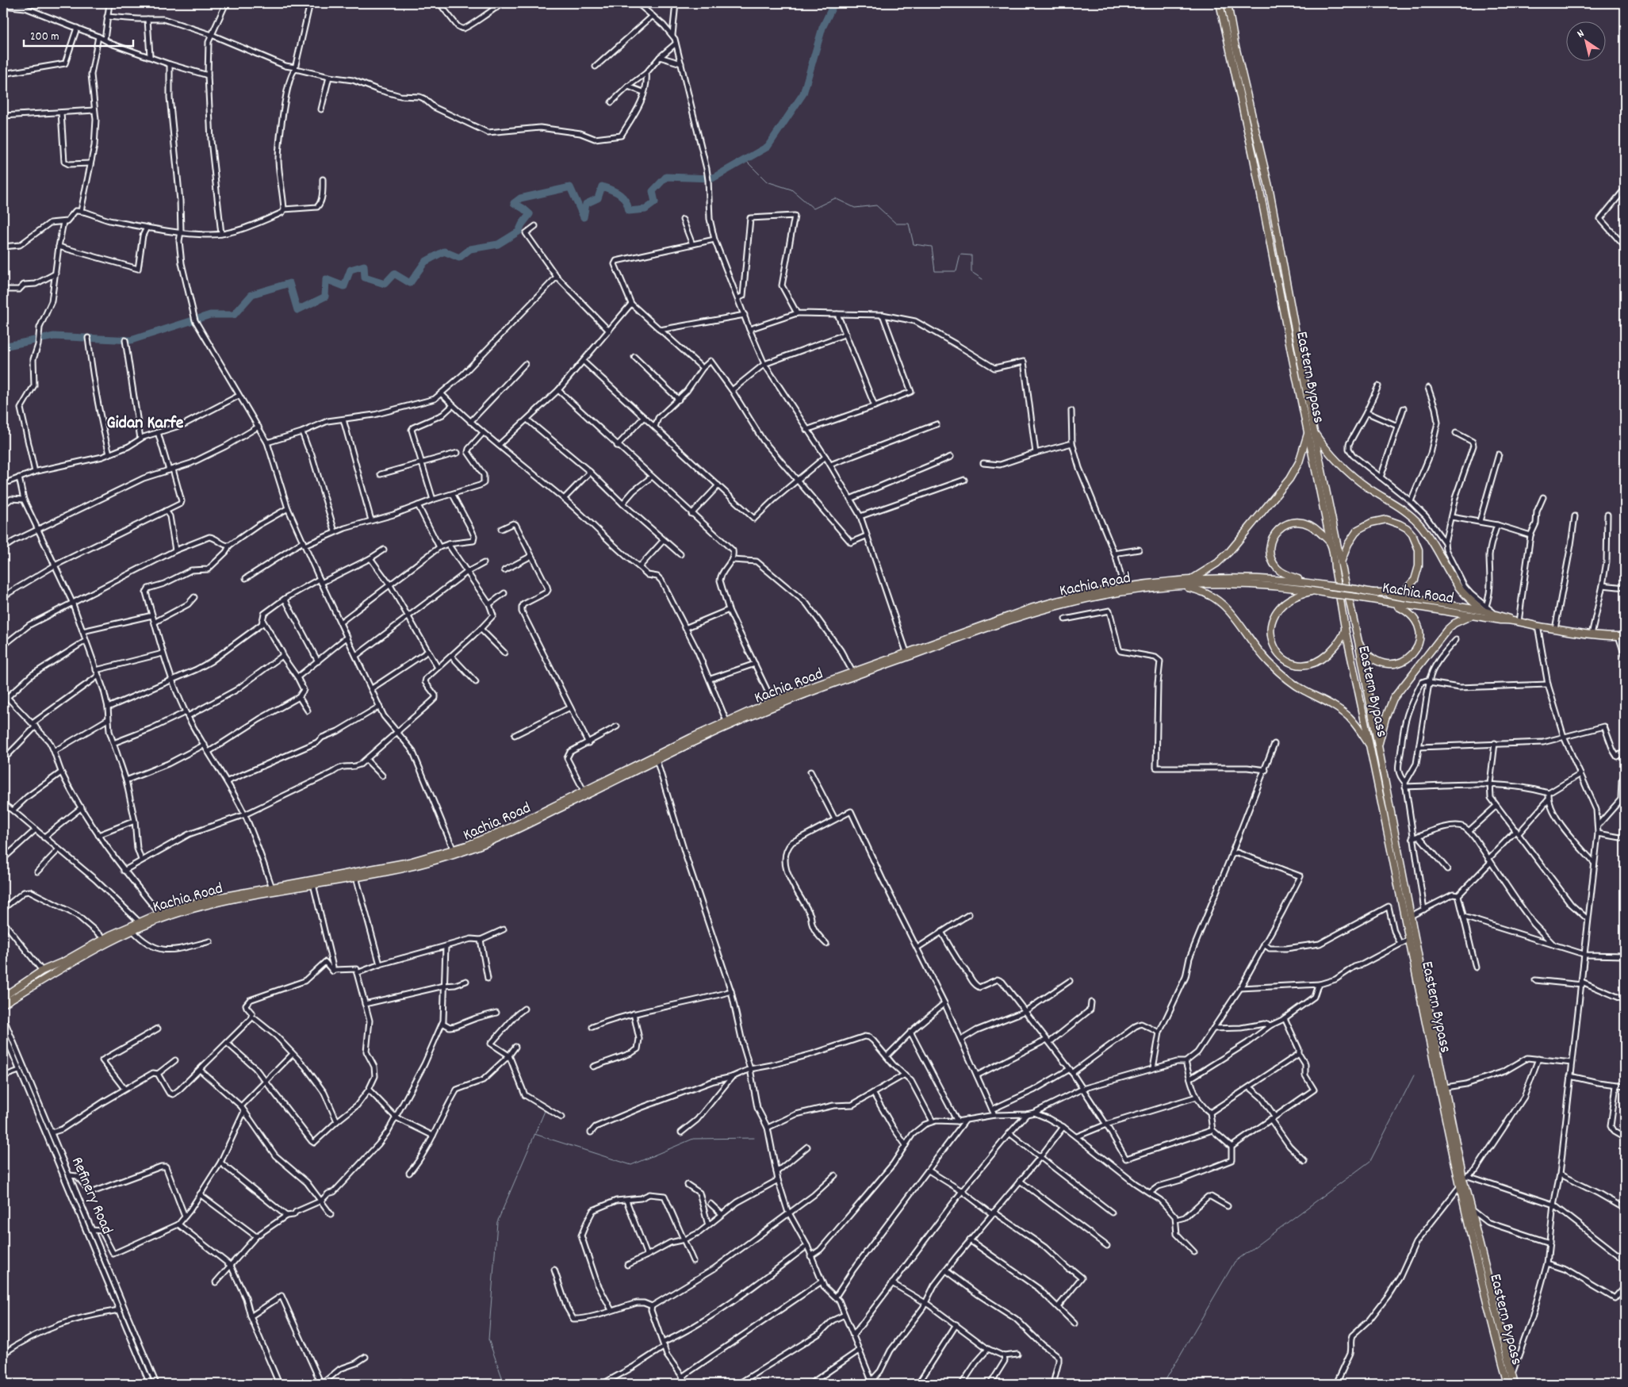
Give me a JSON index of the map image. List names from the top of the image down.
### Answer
{
  "streets": {
    "main road": ["Eastern Bypass", "Kachia Road"],
    "street": ["Refinery Road"]
  },
  "districts": ["Gidan Karfe"],
  "scale_bar": "200 m",
  "north": "top left"
}
